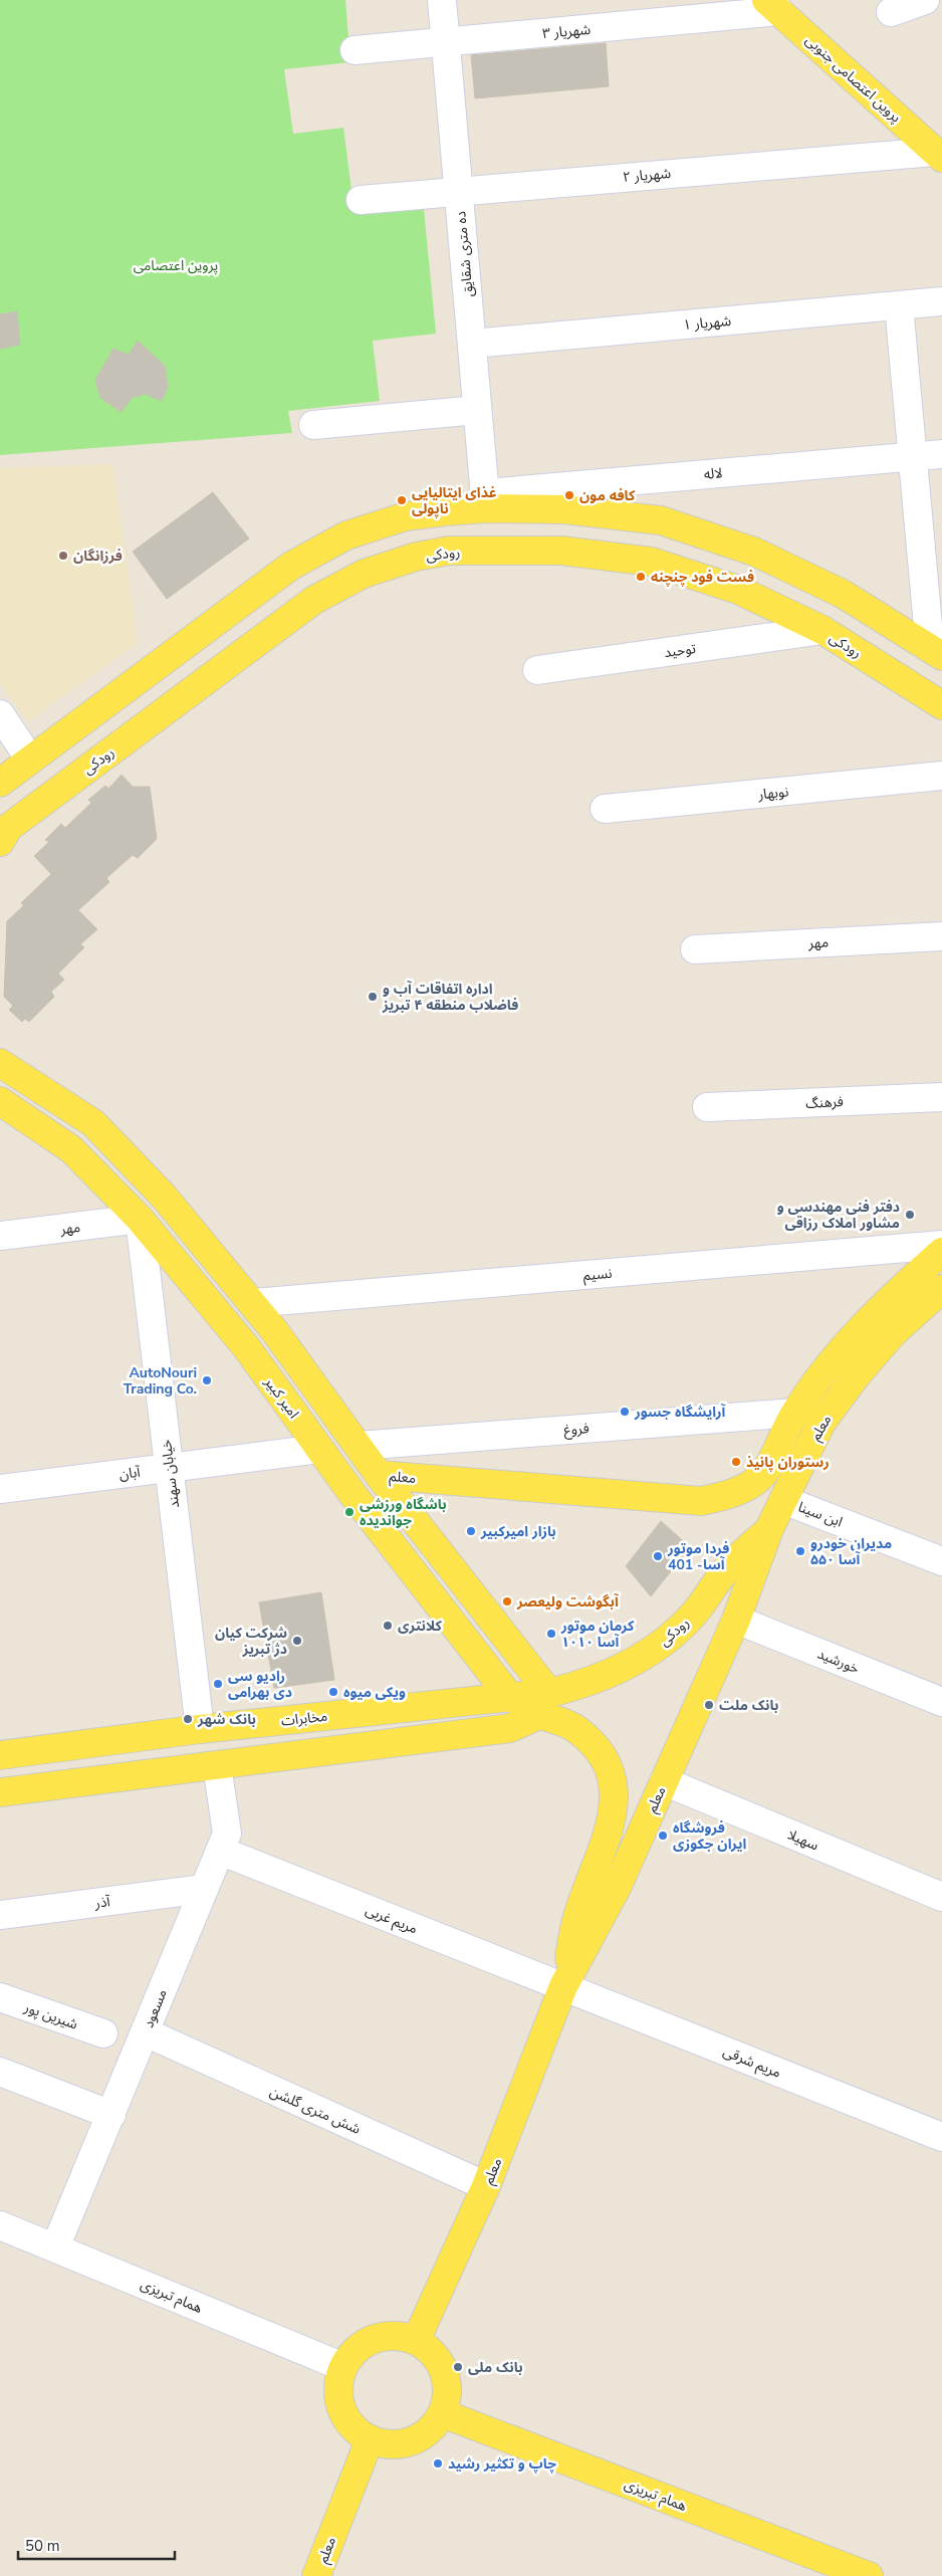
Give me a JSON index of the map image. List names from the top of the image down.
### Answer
{
  "streets": {
    "main road": [
      "پروین اعتصامی جنوبی",
      "رودکى",
      "امیر کبیر",
      "معلم",
      "رودکی",
      "مخابرات",
      "همام تبریزی"
    ],
    "street": [
      "شهریار ۳",
      "شهریار ۲",
      "ده متری شقایق",
      "شهریار ۱",
      "لاله",
      "توحید",
      "نوبهار",
      "مهر",
      "فرهنگ",
      "نسیم",
      "فروغ",
      "آبان",
      "خیابان سهند",
      "ابن سینا",
      "خورشید",
      "سهیلا",
      "آذر",
      "مریم غربی",
      "مسعود",
      "شیرین پور",
      "مریم شرقی",
      "شش متری گلشن"
    ]
  },
  "crossings": [
    ["شهریار ۳", "پروین اعتصامی جنوبی"],
    ["شهریار ۳", "ده متری شقایق"],
    ["پروین اعتصامی جنوبی", "شهریار ۲"],
    ["شهریار ۲", "ده متری شقایق"],
    ["ده متری شقایق", "شهریار ۱"],
    ["ده متری شقایق", "لاله"],
    ["رودکى", "توحید"],
    ["مهر", "امیر کبیر"],
    ["مهر", "خیابان سهند"],
    ["امیر کبیر", "آبان"],
    ["امیر کبیر", "خیابان سهند"],
    ["امیر کبیر", "مخابرات"],
    ["معلم", "فروغ"],
    ["معلم", "ابن سینا"],
    ["معلم", "رودکی"],
    ["معلم", "خورشید"],
    ["معلم", "سهیلا"],
    ["معلم", "مریم غربی"],
    ["معلم", "مریم شرقی"],
    ["معلم", "شش متری گلشن"],
    ["معلم", "همام تبریزی"],
    ["آبان", "خیابان سهند"],
    ["خیابان سهند", "مخابرات"],
    ["رودکی", "مخابرات"],
    ["آذر", "مسعود"],
    ["مریم غربی", "مسعود"],
    ["مریم غربی", "مریم شرقی"],
    ["مسعود", "شش متری گلشن"],
    ["مسعود", "همام تبریزی"]
  ],
  "parks": ["پروین اعتصامى"],
  "places": [
    "کافه مون",
    "غذای ایتالیایی ناپولی",
    "فرزانگان",
    "فست فود چنچنه",
    "اداره اتفاقات آب و فاضلاب منطقه ۴ تبریز",
    "دفتر فنی مهندسی و مشاور املاک رزاقی",
    "AutoNouri Trading Co.",
    "آرایشگاه جسور",
    "رستوران پانیذ",
    "باشگاه ورزشی جواندیده",
    "بازار امیرکبیر",
    "مدیران خودرو ۵۵۰ آسا",
    "فردا موتور 401 -آسا",
    "آبگوشت ولیعصر",
    "کلانتری",
    "کرمان موتور ۱۰۱۰ آسا",
    "شرکت کیان دژ تبریز",
    "رادیو سی دی بهرامی",
    "ویکی میوه",
    "بانک ملت",
    "بانک شهر",
    "فروشگاه ایران جکوزی",
    "بانک ملی",
    "چاپ و تکثیر رشید"
  ],
  "scale_bar": "50 m"
}
